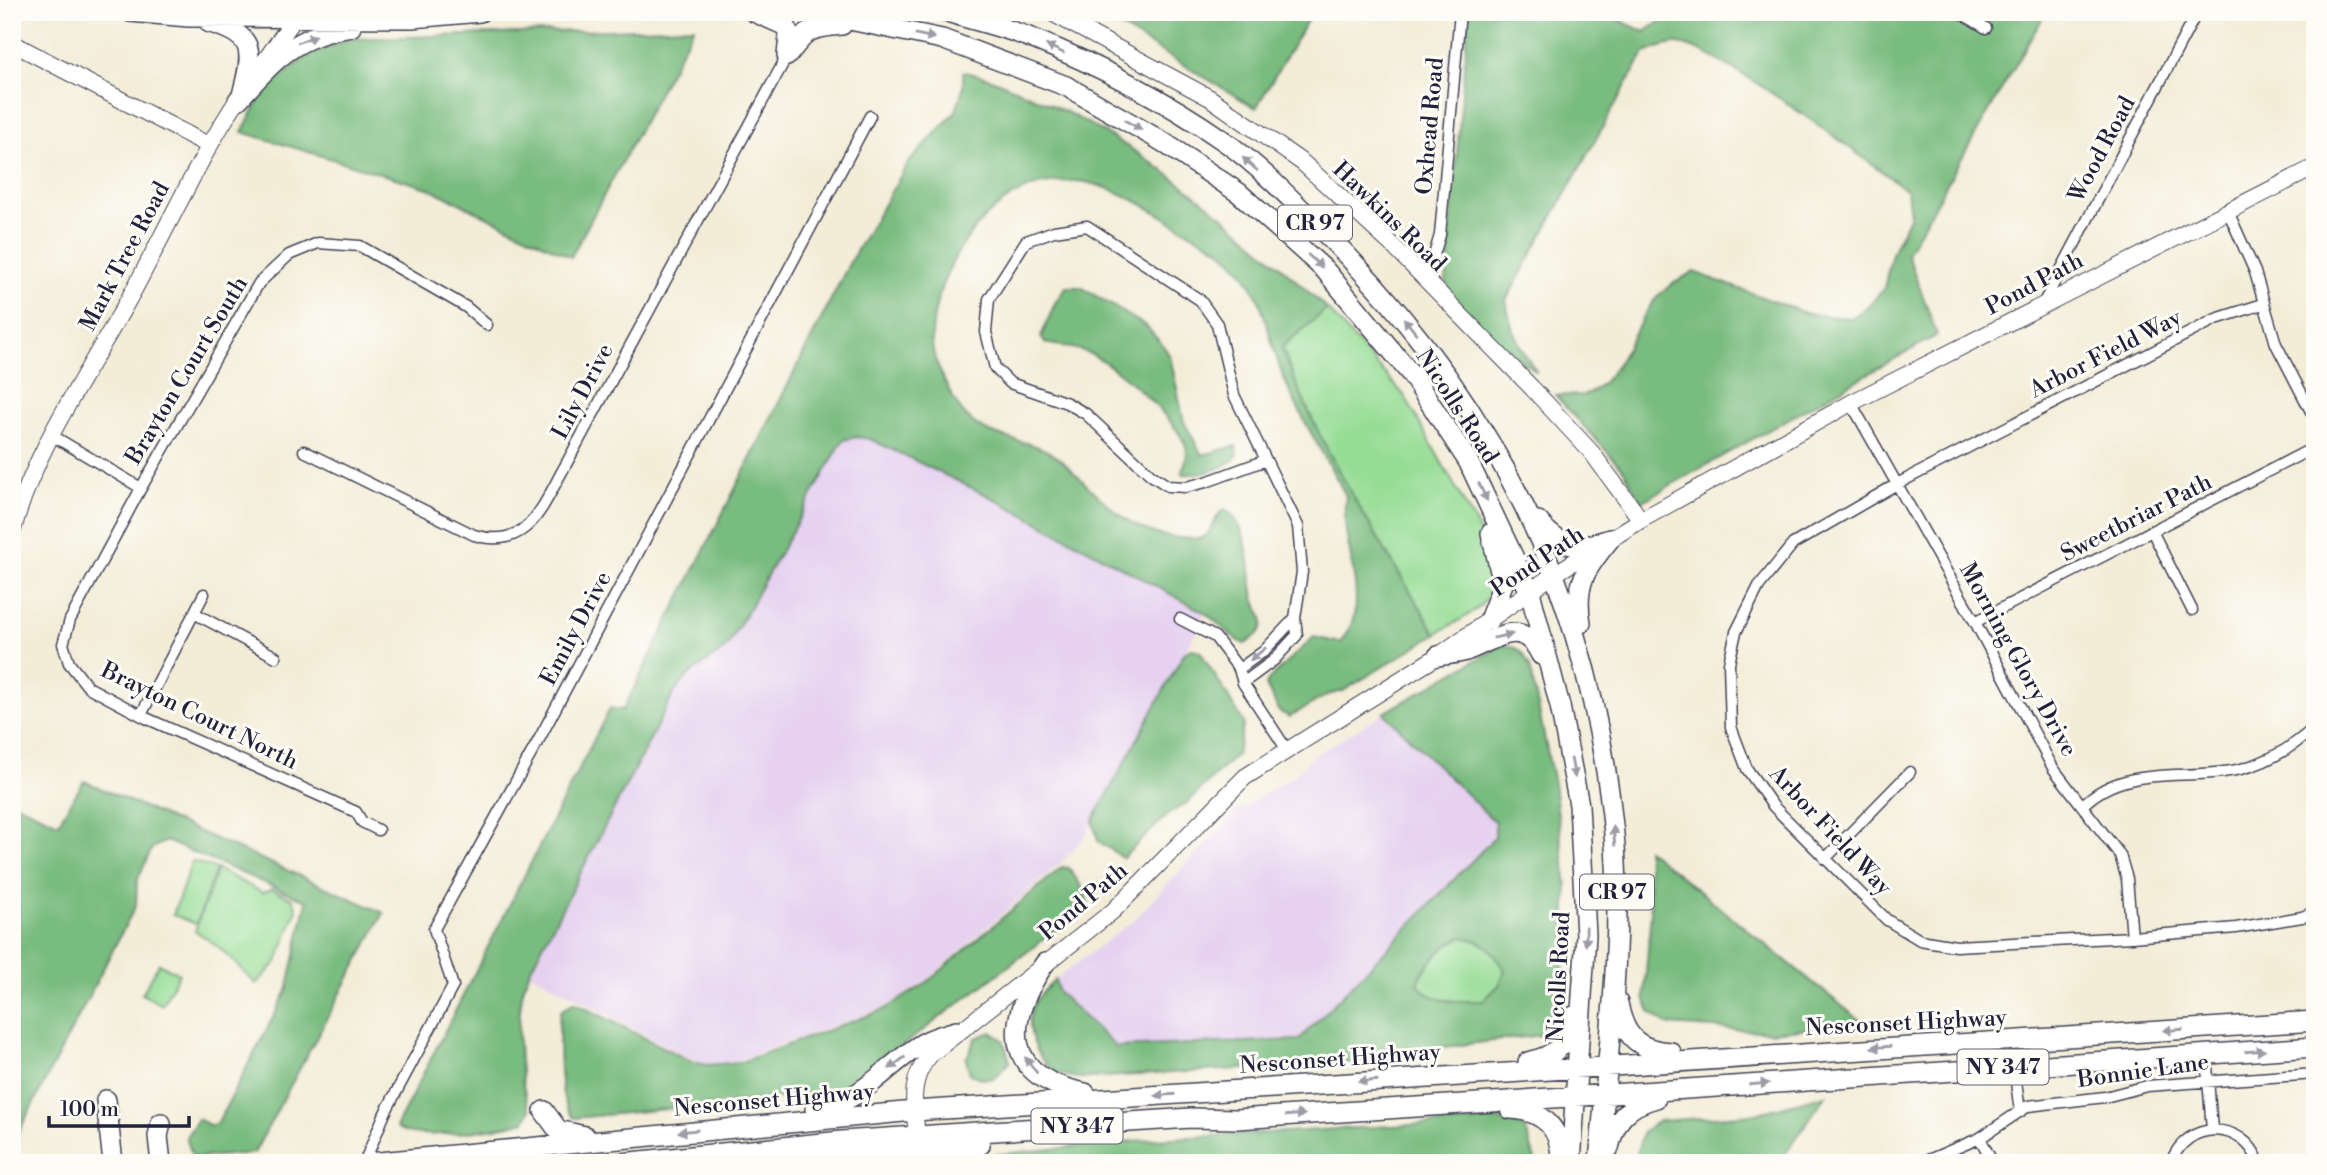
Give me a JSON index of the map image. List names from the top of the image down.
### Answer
{
  "streets": {
    "highway": [
      "CR 97",
      "Nicolls Road",
      "Nesconset Highway",
      "NY 347"
    ],
    "street": [
      "Oxhead Road",
      "Wood Road",
      "Hawkins Road",
      "Mark Tree Road",
      "Pond Path",
      "Arbor Field Way",
      "Brayton Court South",
      "Lily Drive",
      "Sweetbriar Path",
      "Emily Drive",
      "Morning Glory Drive",
      "Brayton Court North",
      "Bonnie Lane"
    ]
  },
  "crossings": [
    ["Oxhead Road", "Hawkins Road"],
    ["Wood Road", "Pond Path"],
    ["Hawkins Road", "Pond Path"],
    ["Pond Path", "Nicolls Road"],
    ["Pond Path", "Morning Glory Drive"],
    ["Pond Path", "Nesconset Highway"],
    ["Pond Path", "NY 347"],
    ["Arbor Field Way", "Morning Glory Drive"],
    ["Brayton Court South", "Brayton Court North"],
    ["Nicolls Road", "Nesconset Highway"],
    ["Nicolls Road", "NY 347"],
    ["Sweetbriar Path", "Morning Glory Drive"]
  ],
  "scale_bar": "100 m"
}
